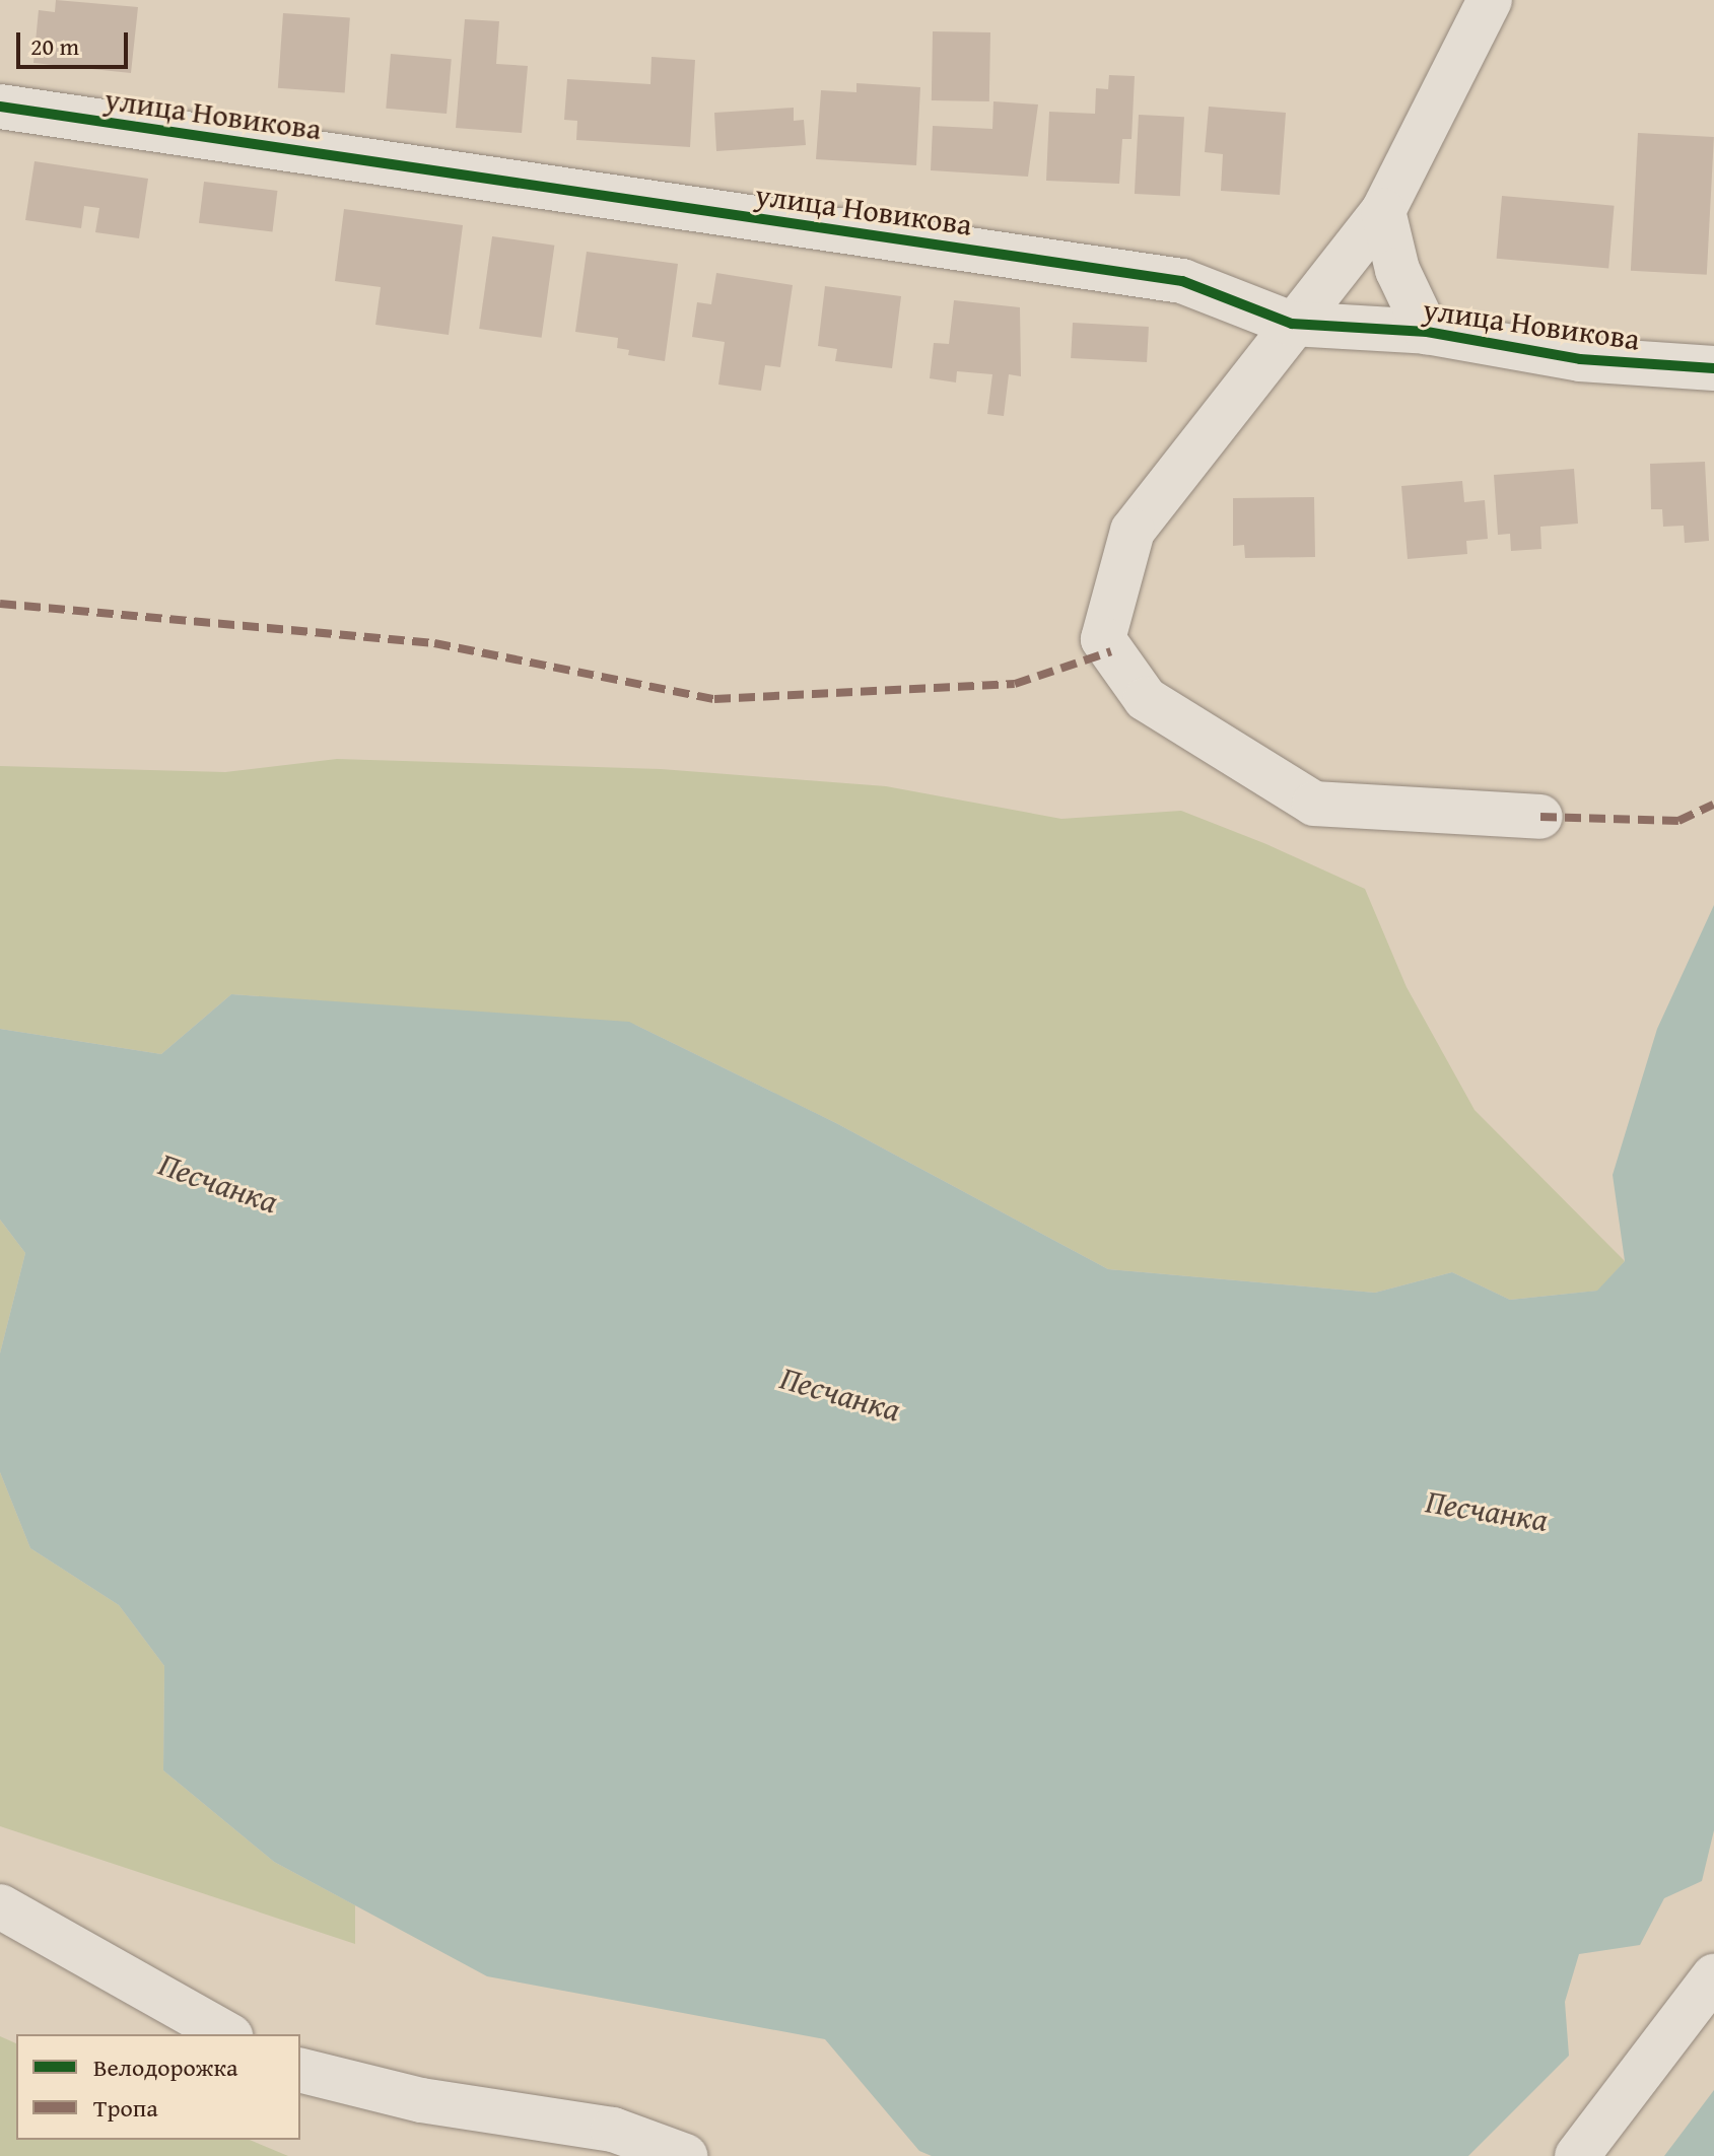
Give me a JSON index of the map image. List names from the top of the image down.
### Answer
{
  "streets": {
    "street": ["улица Новикова"]
  },
  "water": ["Песчанка"],
  "legend": ["Велодорожка", "Тропа"],
  "scale_bar": "20 m"
}
